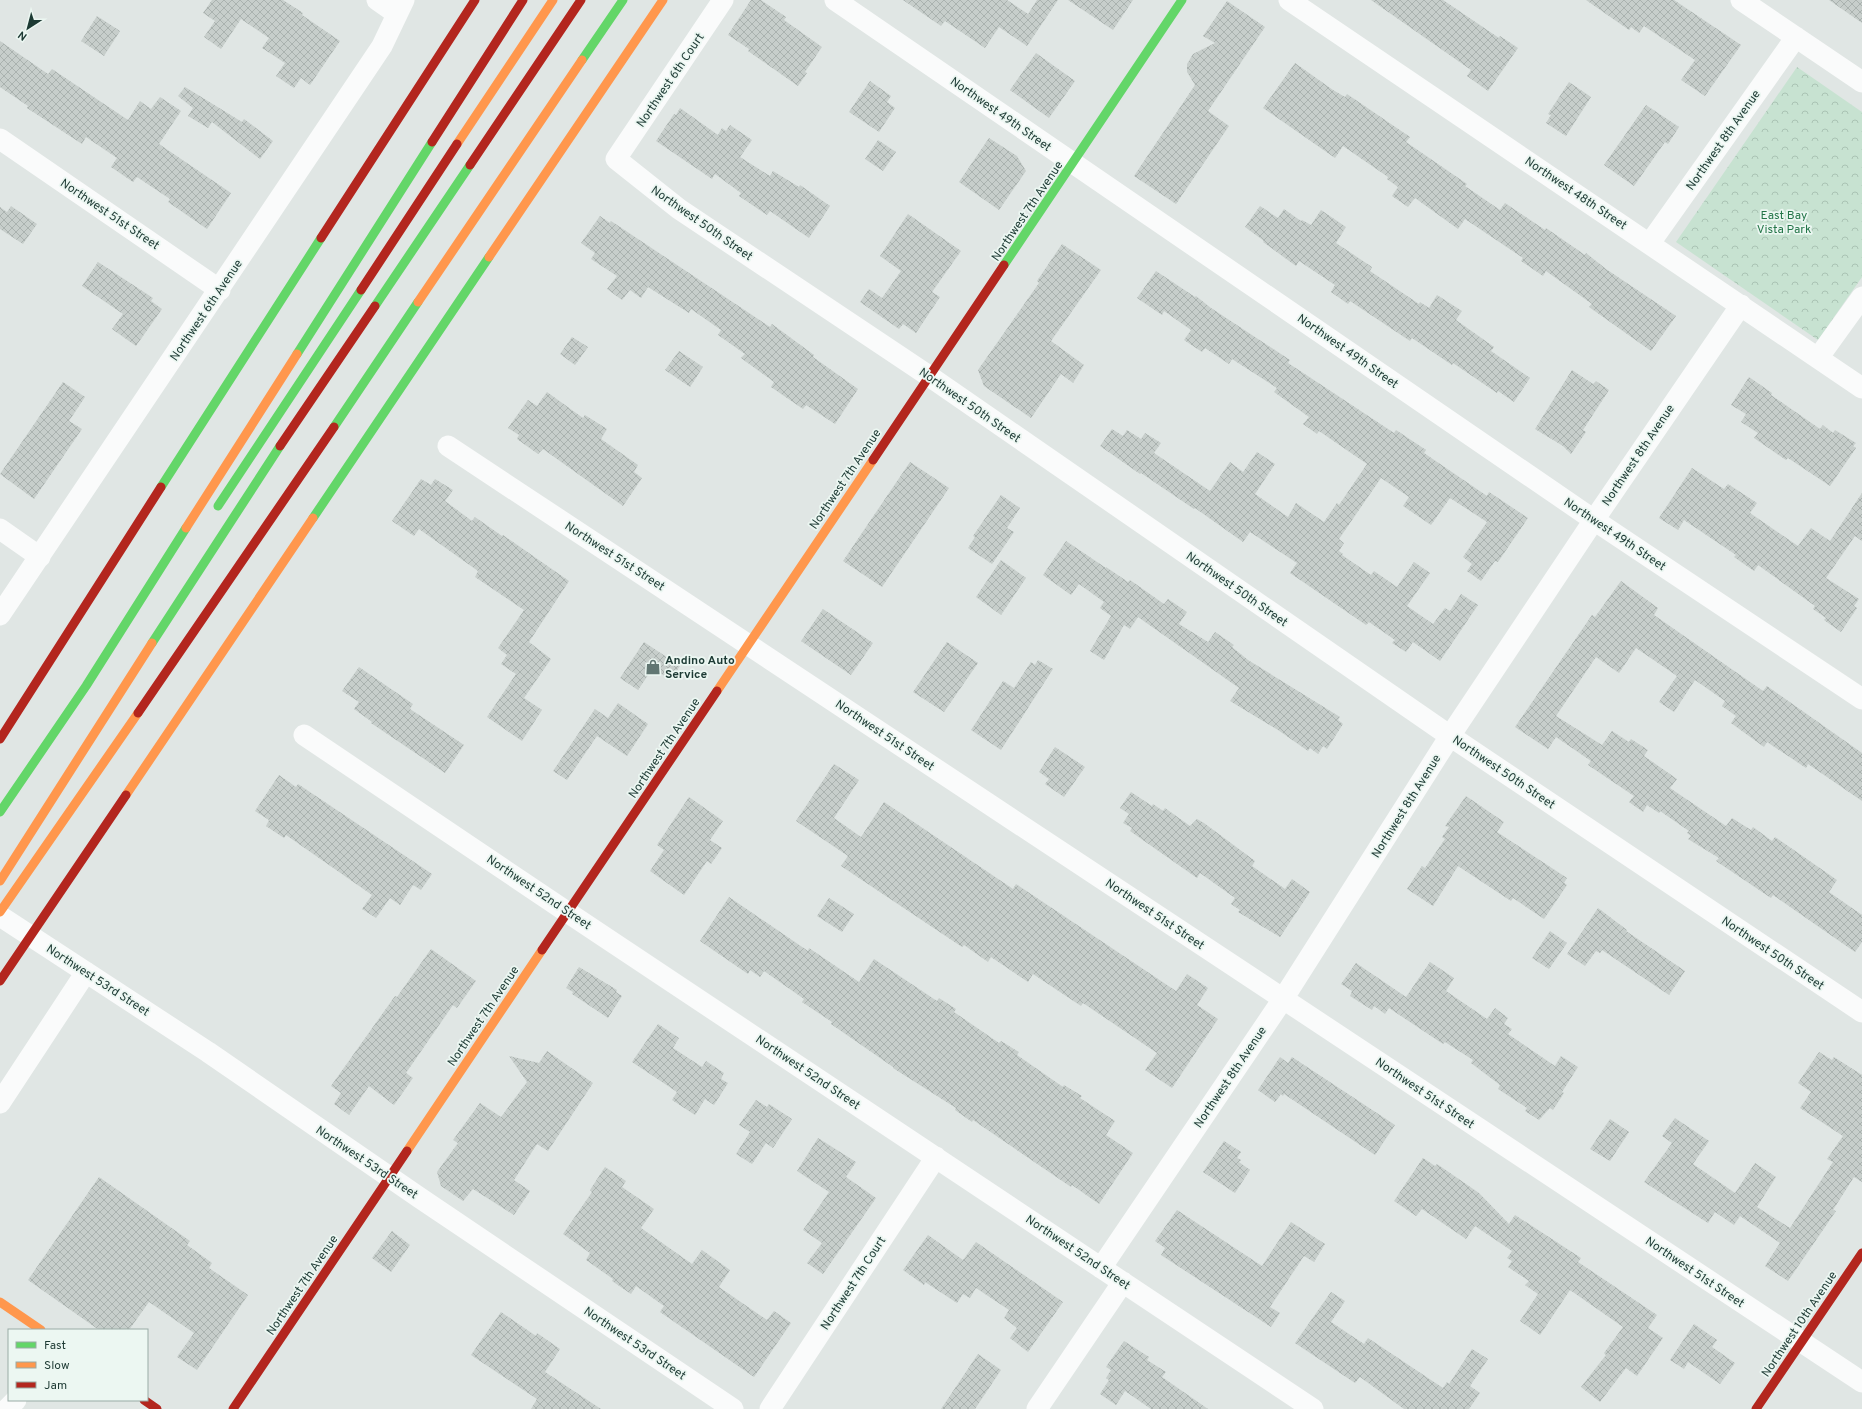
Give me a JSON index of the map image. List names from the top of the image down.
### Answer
{
  "streets": {
    "main road": ["Northwest 7th Avenue", "Northwest 10th Avenue"],
    "street": [
      "Northwest 6th Court",
      "Northwest 49th Street",
      "Northwest 8th Avenue",
      "Northwest 48th Street",
      "Northwest 51st Street",
      "Northwest 50th Street",
      "Northwest 6th Avenue",
      "Northwest 52nd Street",
      "Northwest 53rd Street",
      "Northwest 7th Court"
    ]
  },
  "crossings": [
    ["Northwest 6th Court", "Northwest 50th Street"],
    ["Northwest 49th Street", "Northwest 8th Avenue"],
    ["Northwest 49th Street", "Northwest 7th Avenue"],
    ["Northwest 8th Avenue", "Northwest 48th Street"],
    ["Northwest 8th Avenue", "Northwest 51st Street"],
    ["Northwest 8th Avenue", "Northwest 50th Street"],
    ["Northwest 8th Avenue", "Northwest 52nd Street"],
    ["Northwest 7th Avenue", "Northwest 51st Street"],
    ["Northwest 7th Avenue", "Northwest 50th Street"],
    ["Northwest 7th Avenue", "Northwest 52nd Street"],
    ["Northwest 7th Avenue", "Northwest 53rd Street"],
    ["Northwest 51st Street", "Northwest 6th Avenue"],
    ["Northwest 51st Street", "Northwest 10th Avenue"],
    ["Northwest 52nd Street", "Northwest 7th Court"]
  ],
  "parks": ["East Bay Vista Park"],
  "places": {
    "shop": ["Andino Auto Service"]
  },
  "legend": ["Fast", "Slow", "Jam"],
  "north": "bottom left"
}
